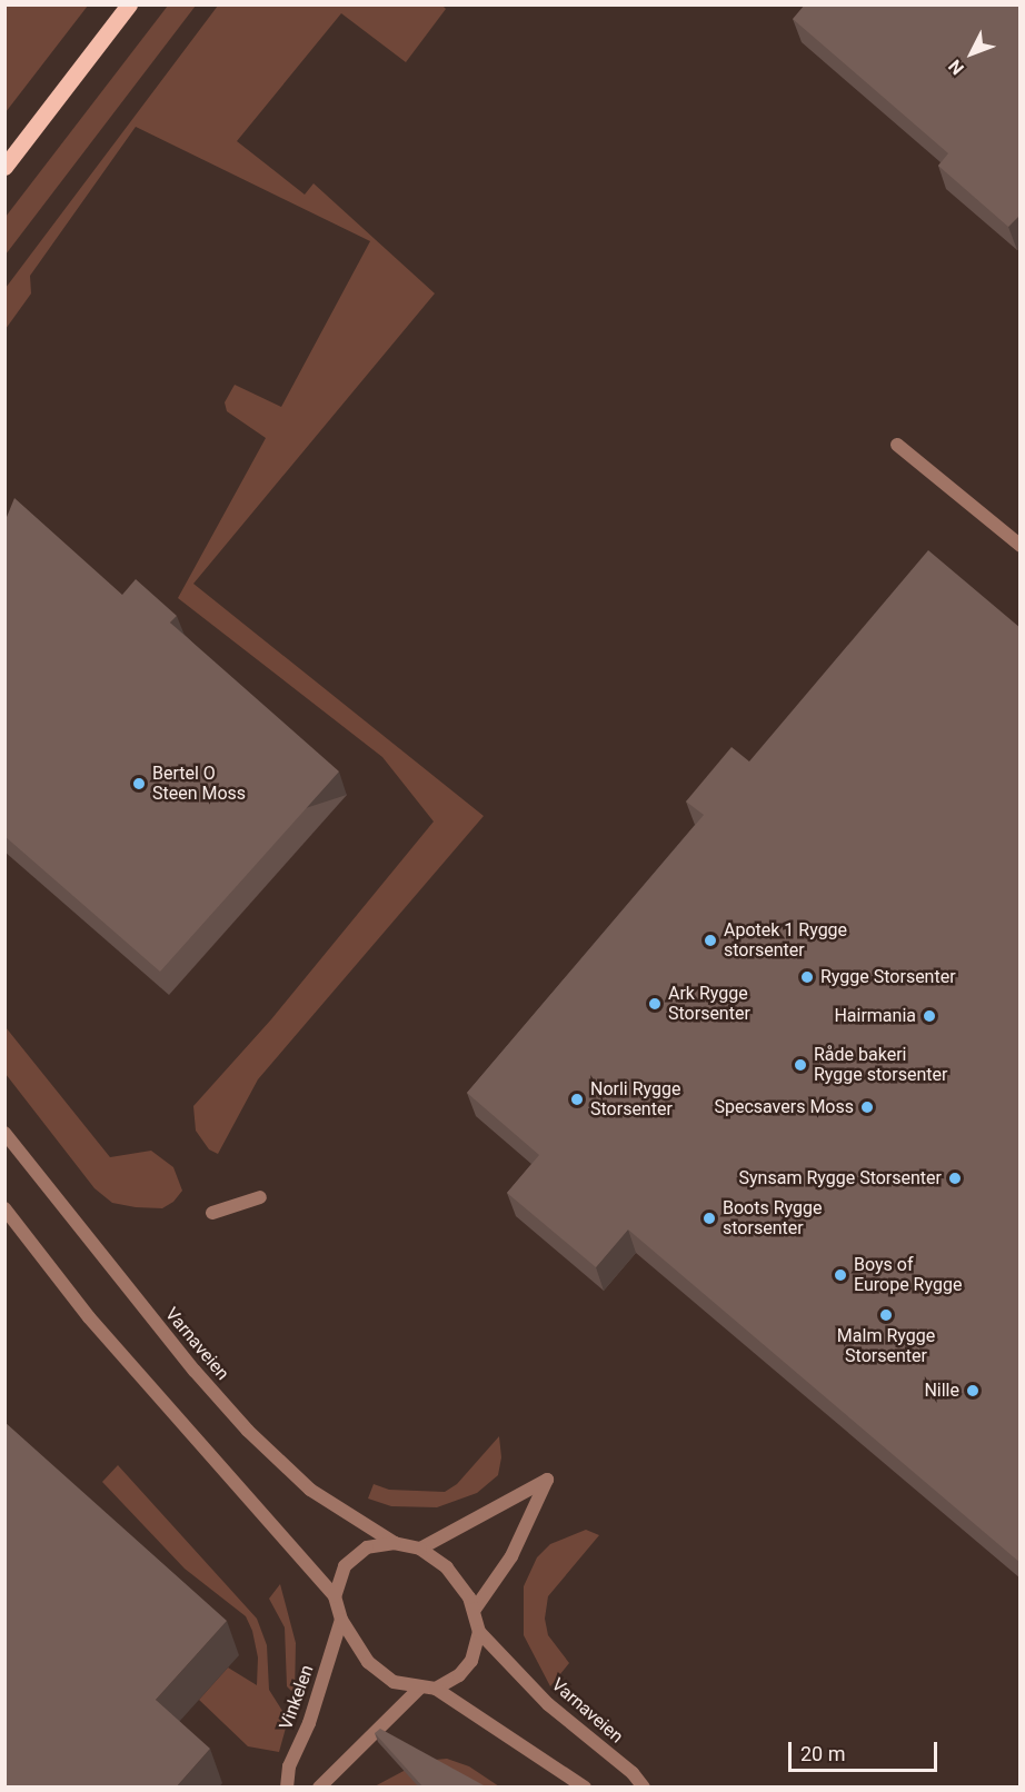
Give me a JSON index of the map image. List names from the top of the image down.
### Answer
{
  "streets": {
    "street": ["Varnaveien", "Vinkelen"]
  },
  "crossings": [
    ["Varnaveien", "Vinkelen"]
  ],
  "places": [
    "Bertel O Steen Moss",
    "Apotek 1 Rygge storsenter",
    "Rygge Storsenter",
    "Ark Rygge Storsenter",
    "Hairmania",
    "Råde bakeri Rygge storsenter",
    "Norli Rygge Storsenter",
    "Specsavers Moss",
    "Synsam Rygge Storsenter",
    "Boots Rygge storsenter",
    "Boys of Europe Rygge",
    "Malm Rygge Storsenter",
    "Nille"
  ],
  "scale_bar": "20 m",
  "north": "bottom left"
}
